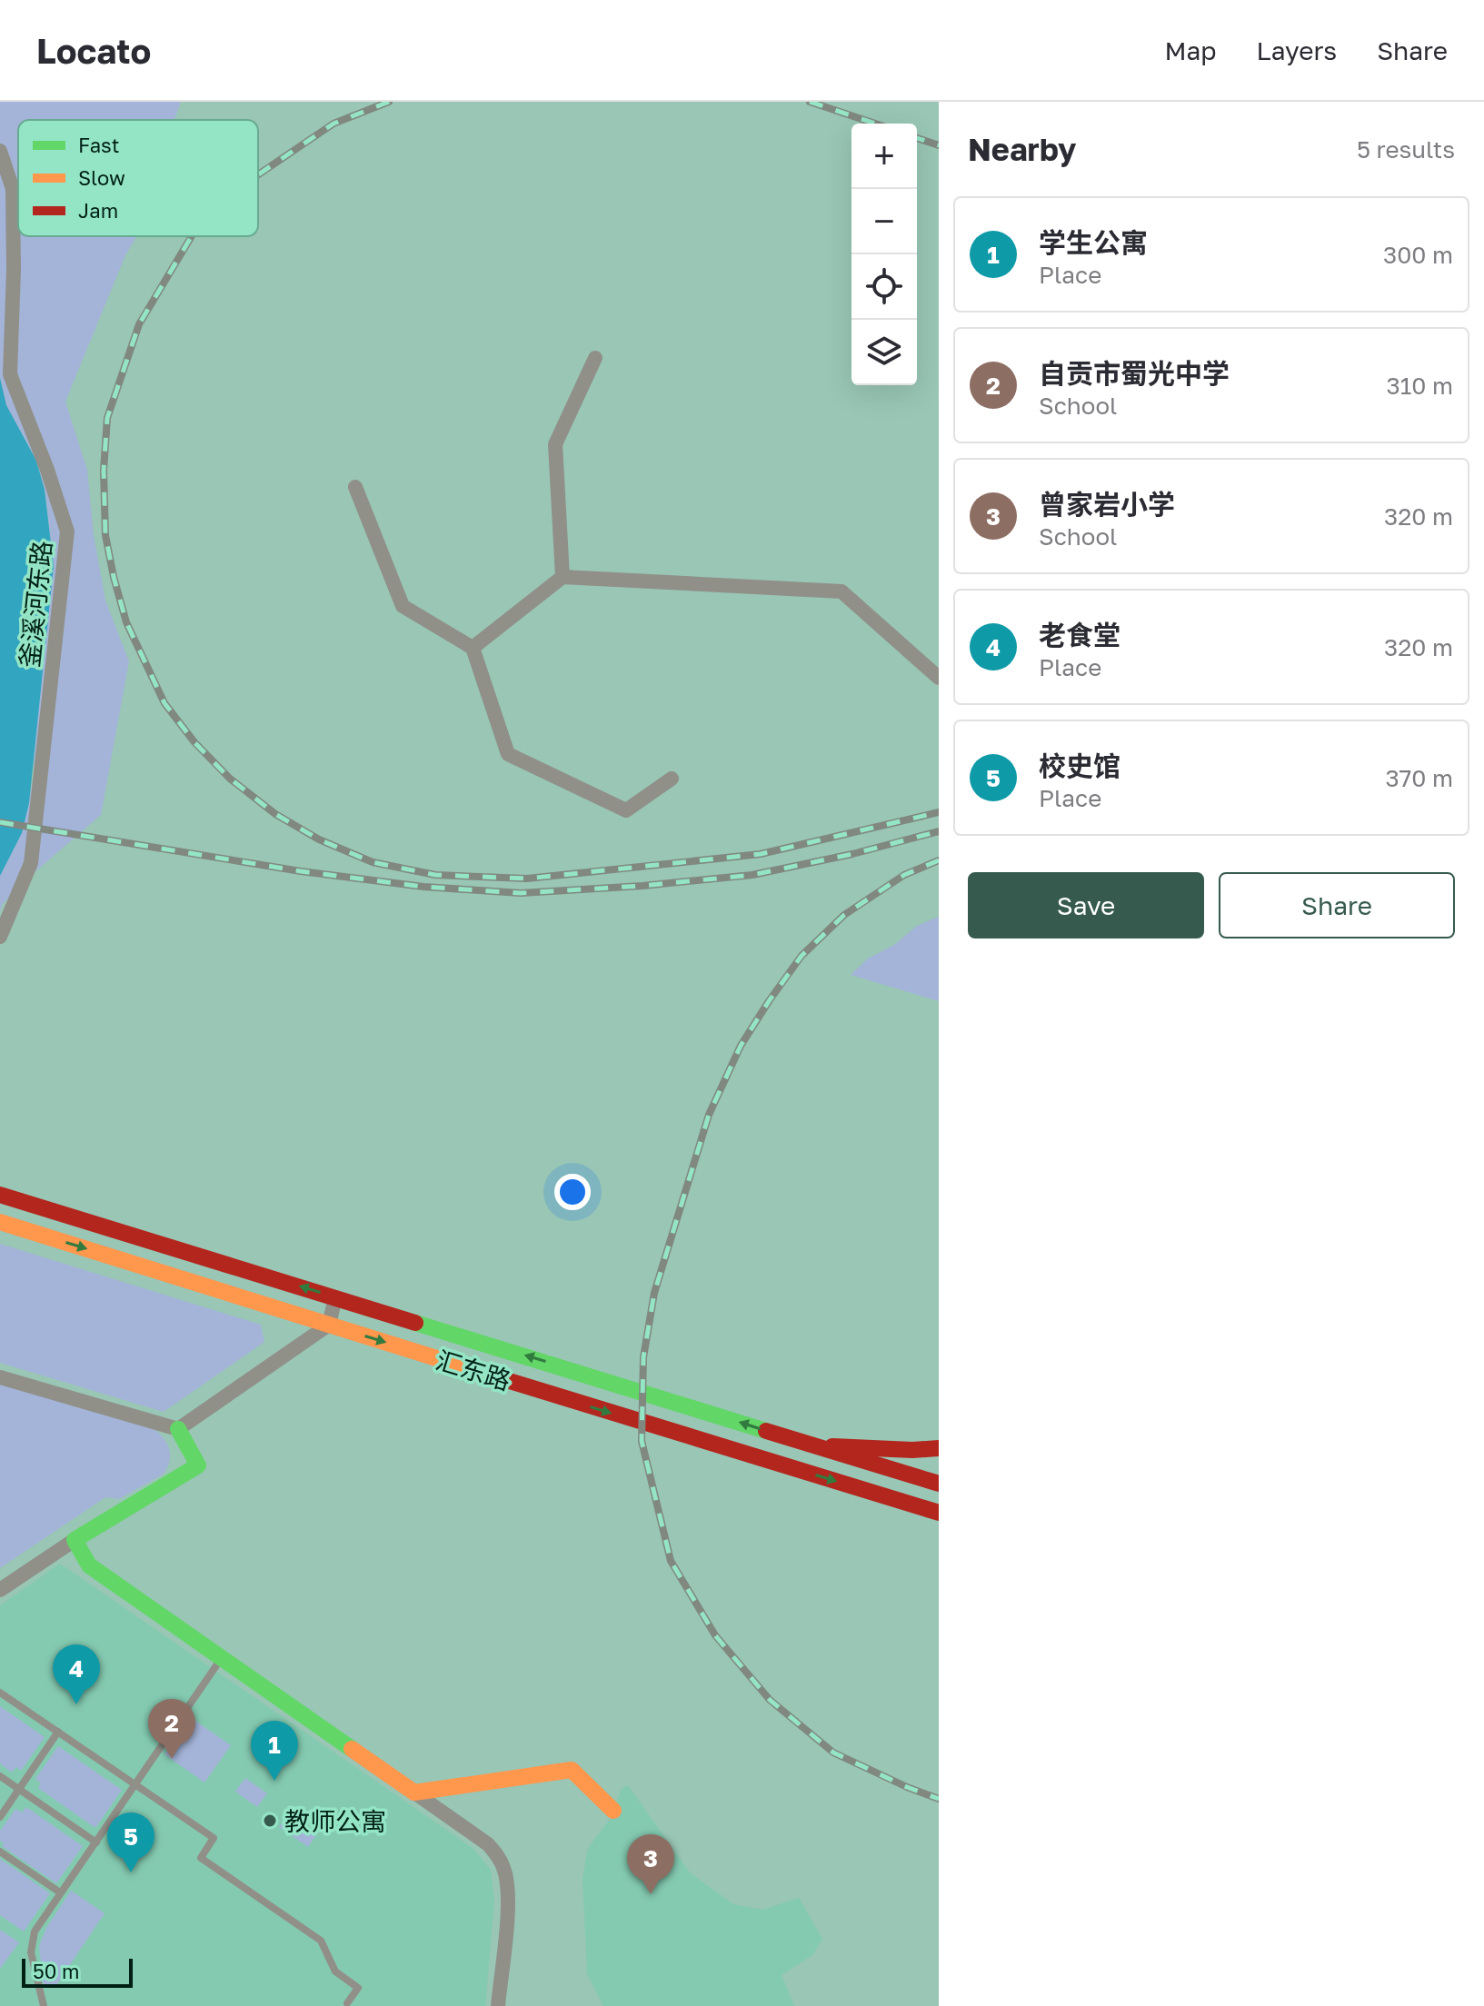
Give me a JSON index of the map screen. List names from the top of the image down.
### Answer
{
  "streets": {
    "main road": ["汇东路"],
    "street": ["釜溪河东路"]
  },
  "places": ["教师公寓"],
  "legend": ["Fast", "Slow", "Jam"],
  "scale_bar": "50 m",
  "page": {
    "header": "Locato",
    "nav": ["Map", "Layers", "Share"],
    "heading": ["Nearby", "5 results"],
    "map_buttons": ["+", "−"],
    "list": [
      {
        "mark": "1",
        "name": "学生公寓",
        "note": "Place",
        "value": "300 m"
      },
      {
        "mark": "2",
        "name": "自贡市蜀光中学",
        "note": "School",
        "value": "310 m"
      },
      {
        "mark": "3",
        "name": "曾家岩小学",
        "note": "School",
        "value": "320 m"
      },
      {
        "mark": "4",
        "name": "老食堂",
        "note": "Place",
        "value": "320 m"
      },
      {
        "mark": "5",
        "name": "校史馆",
        "note": "Place",
        "value": "370 m"
      }
    ],
    "buttons": ["Save", "Share"],
    "pins": [
      "4",
      "2",
      "1",
      "5",
      "3"
    ],
    "scale": "50 m"
  }
}
